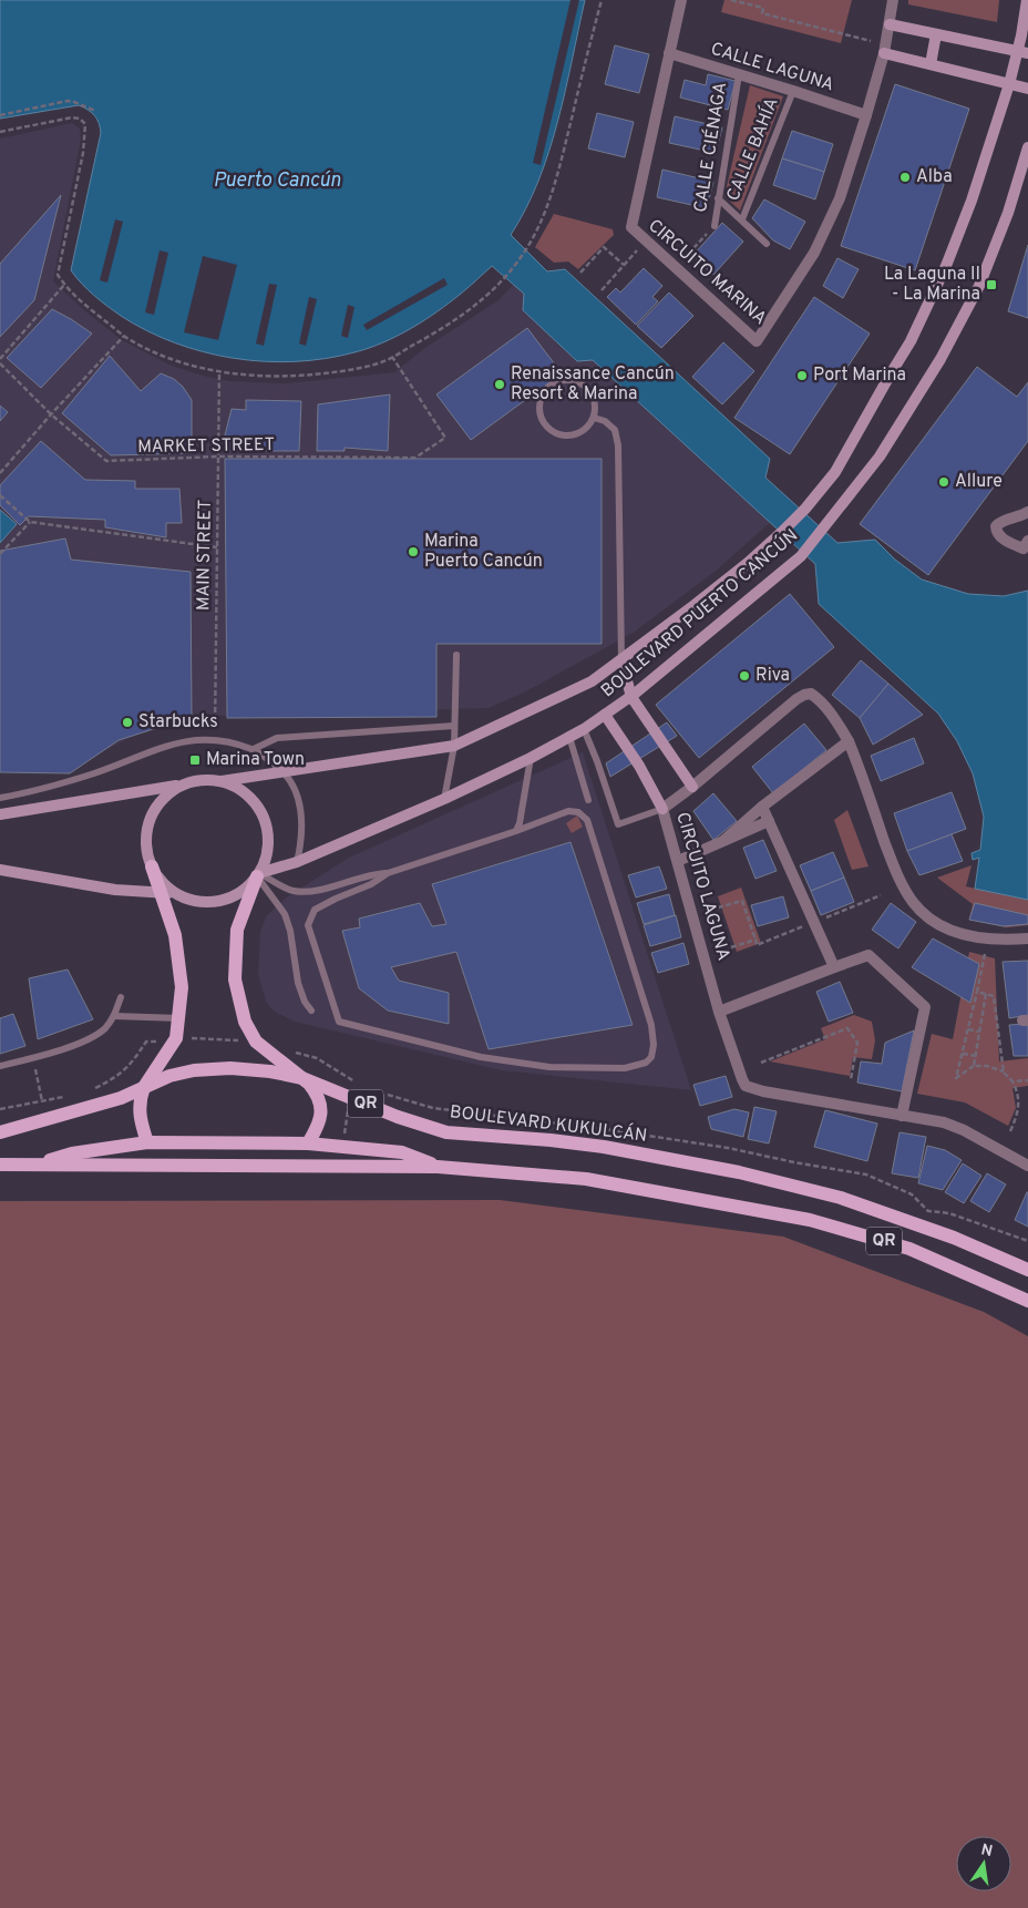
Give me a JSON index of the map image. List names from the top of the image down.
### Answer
{
  "streets": {
    "main road": ["QR", "BOULEVARD KUKULCÁN"],
    "street": [
      "CALLE LAGUNA",
      "CIRCUITO MARINA",
      "BOULEVARD PUERTO CANCÚN",
      "CIRCUITO LAGUNA"
    ],
    "lane": ["CALLE CIÉNAGA", "CALLE BAHÍA"],
    "path": ["MARKET STREET", "MAIN STREET"]
  },
  "crossings": [
    ["CALLE LAGUNA", "CALLE CIÉNAGA"],
    ["CALLE LAGUNA", "CALLE BAHÍA"],
    ["CALLE LAGUNA", "CIRCUITO MARINA"],
    ["MARKET STREET", "MAIN STREET"]
  ],
  "water": ["Puerto Cancún"],
  "places": {
    "other": [
      "Alba",
      "Port Marina",
      "Renaissance Cancún Resort & Marina",
      "Allure",
      "Marina Puerto Cancún",
      "Riva",
      "Starbucks"
    ],
    "transit": ["La Laguna II - La Marina", "Marina Town"]
  },
  "north": "top"
}
